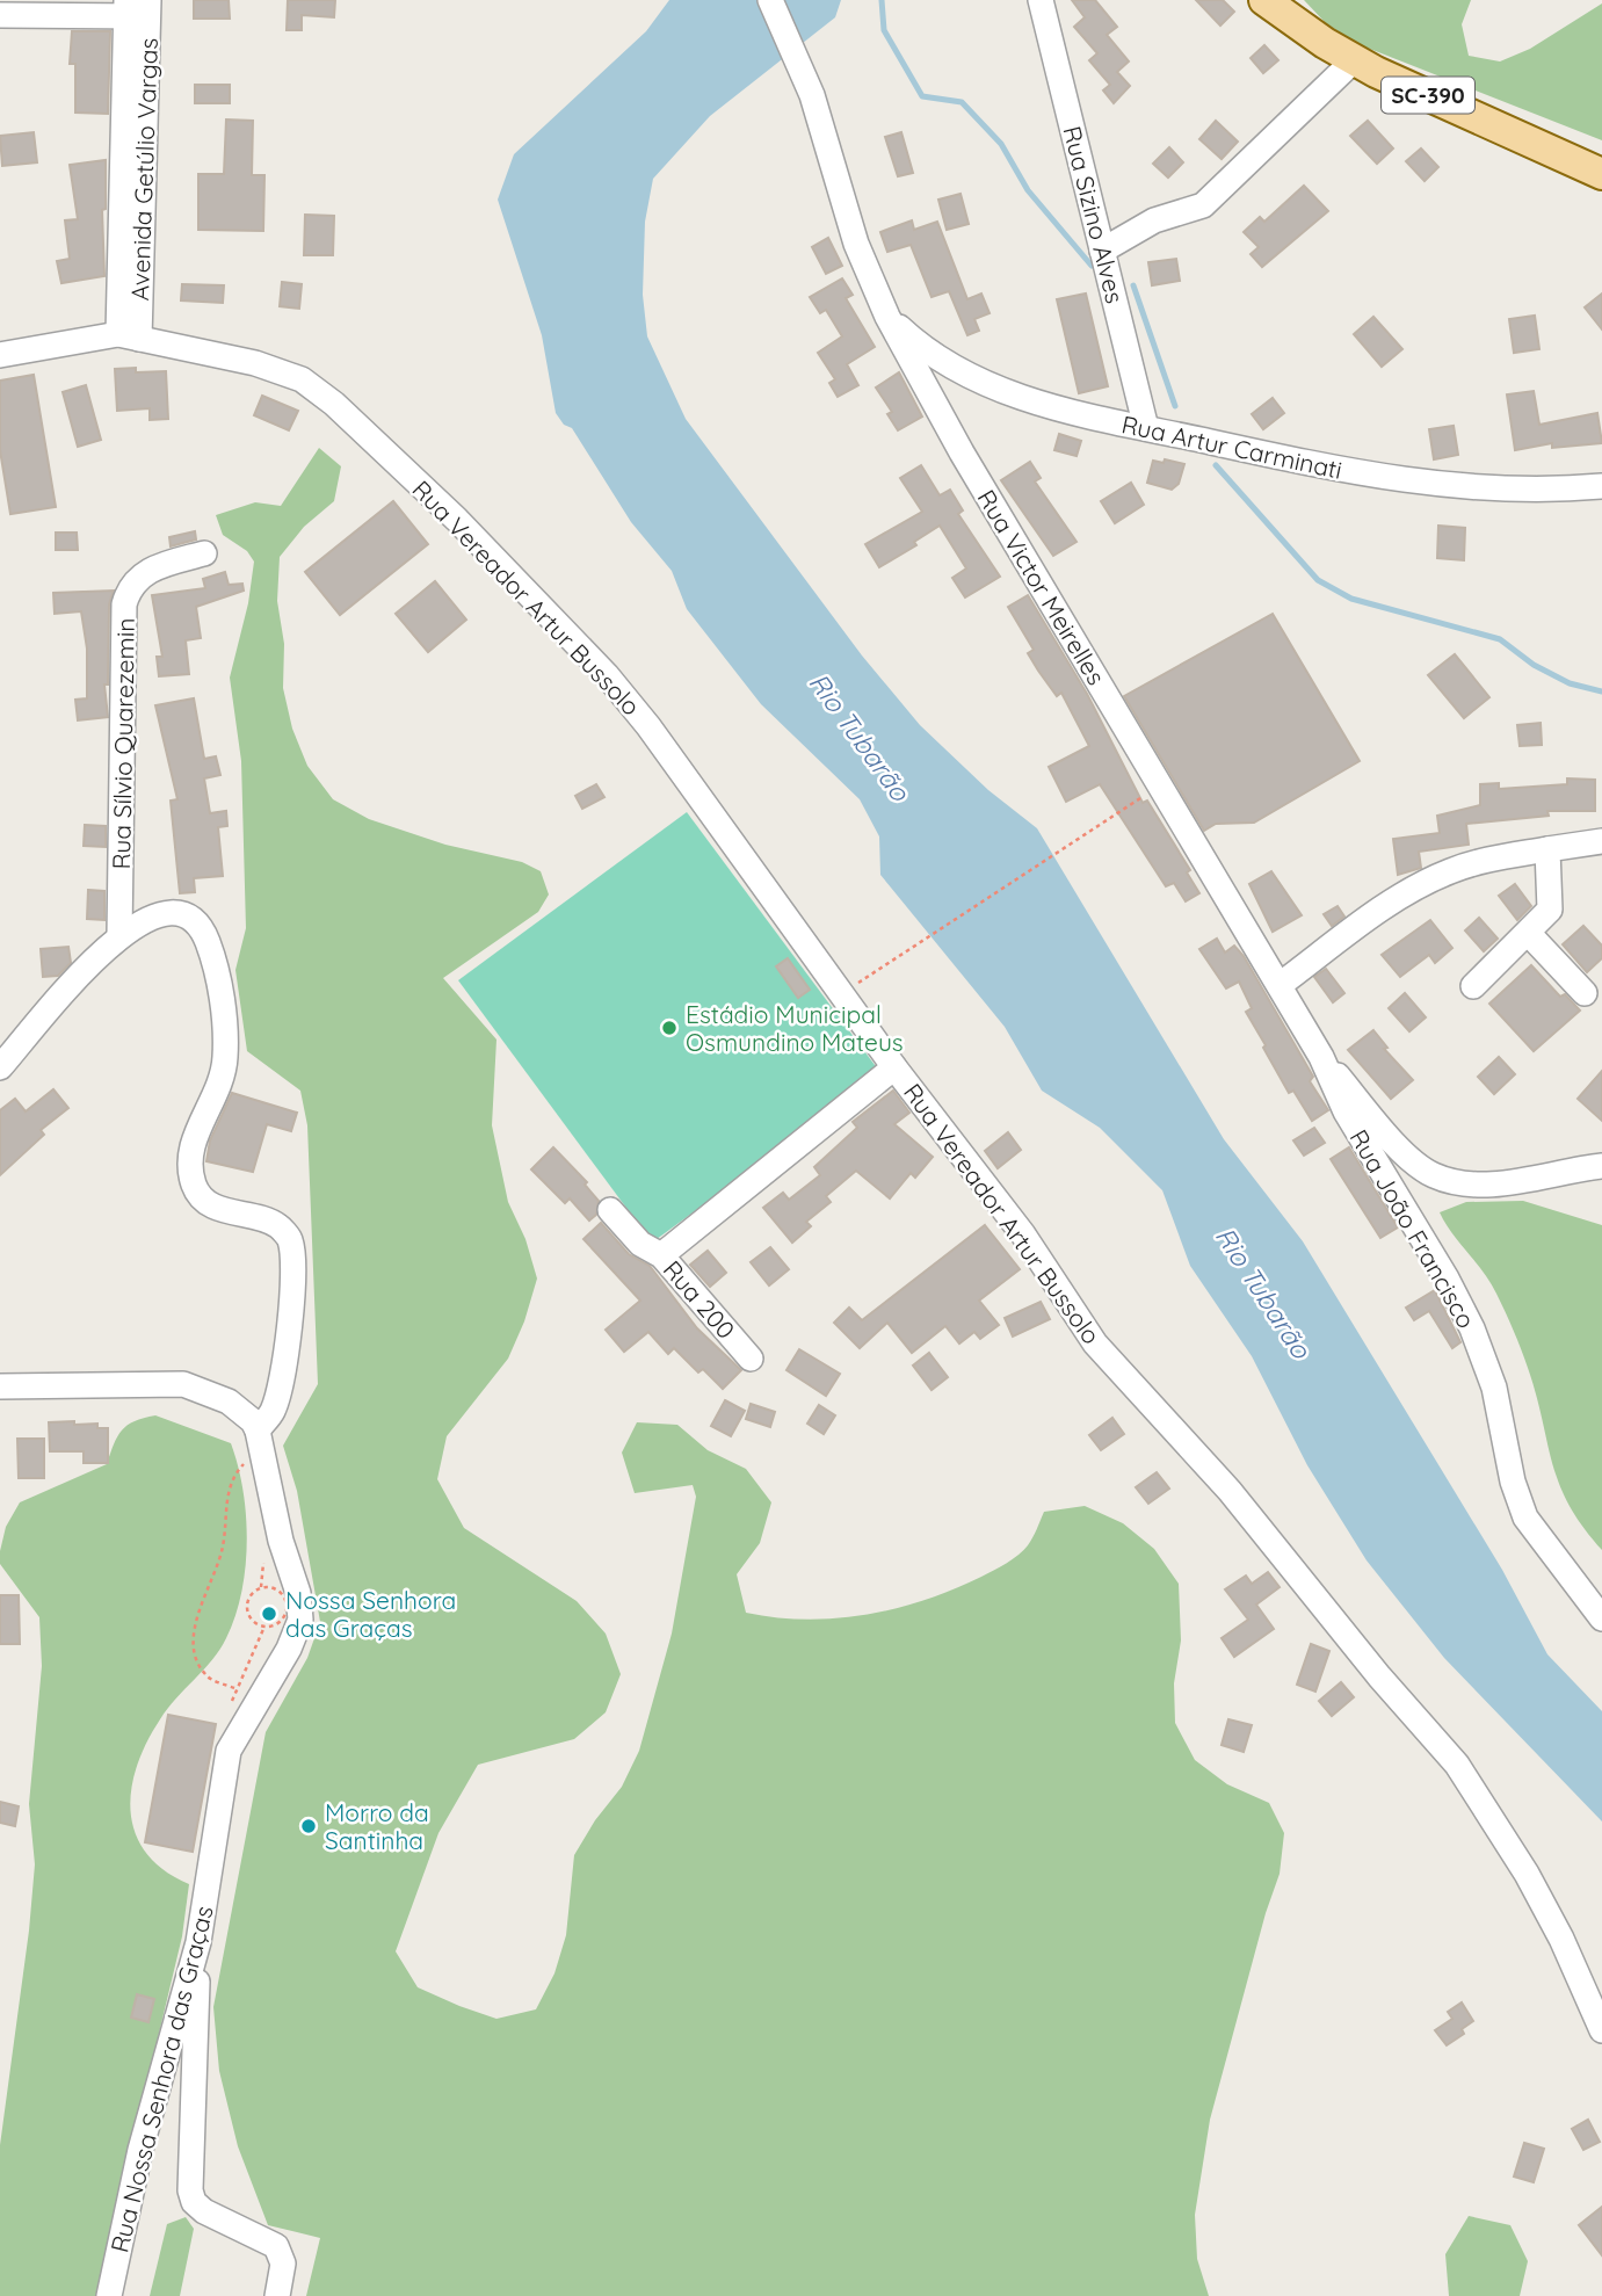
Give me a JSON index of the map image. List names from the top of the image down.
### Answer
{
  "streets": {
    "main road": ["SC-390"],
    "street": [
      "Avenida Getúlio Vargas",
      "Rua Sizino Alves",
      "Rua Artur Carminati",
      "Rua Victor Meirelles",
      "Rua Vereador Artur Bussolo",
      "Rua Sílvio Quarezemin",
      "Rua João Francisco",
      "Rua 200",
      "Rua Nossa Senhora das Graças"
    ]
  },
  "crossings": [
    ["Avenida Getúlio Vargas", "Rua Vereador Artur Bussolo"],
    ["Rua Sizino Alves", "Rua Artur Carminati"],
    ["Rua Artur Carminati", "Rua Victor Meirelles"],
    ["Rua Victor Meirelles", "Rua João Francisco"]
  ],
  "water": ["Rio Tubarão"],
  "places": ["Estádio Municipal Osmundino Mateus", "Nossa Senhora das Graças", "Morro da Santinha"]
}
